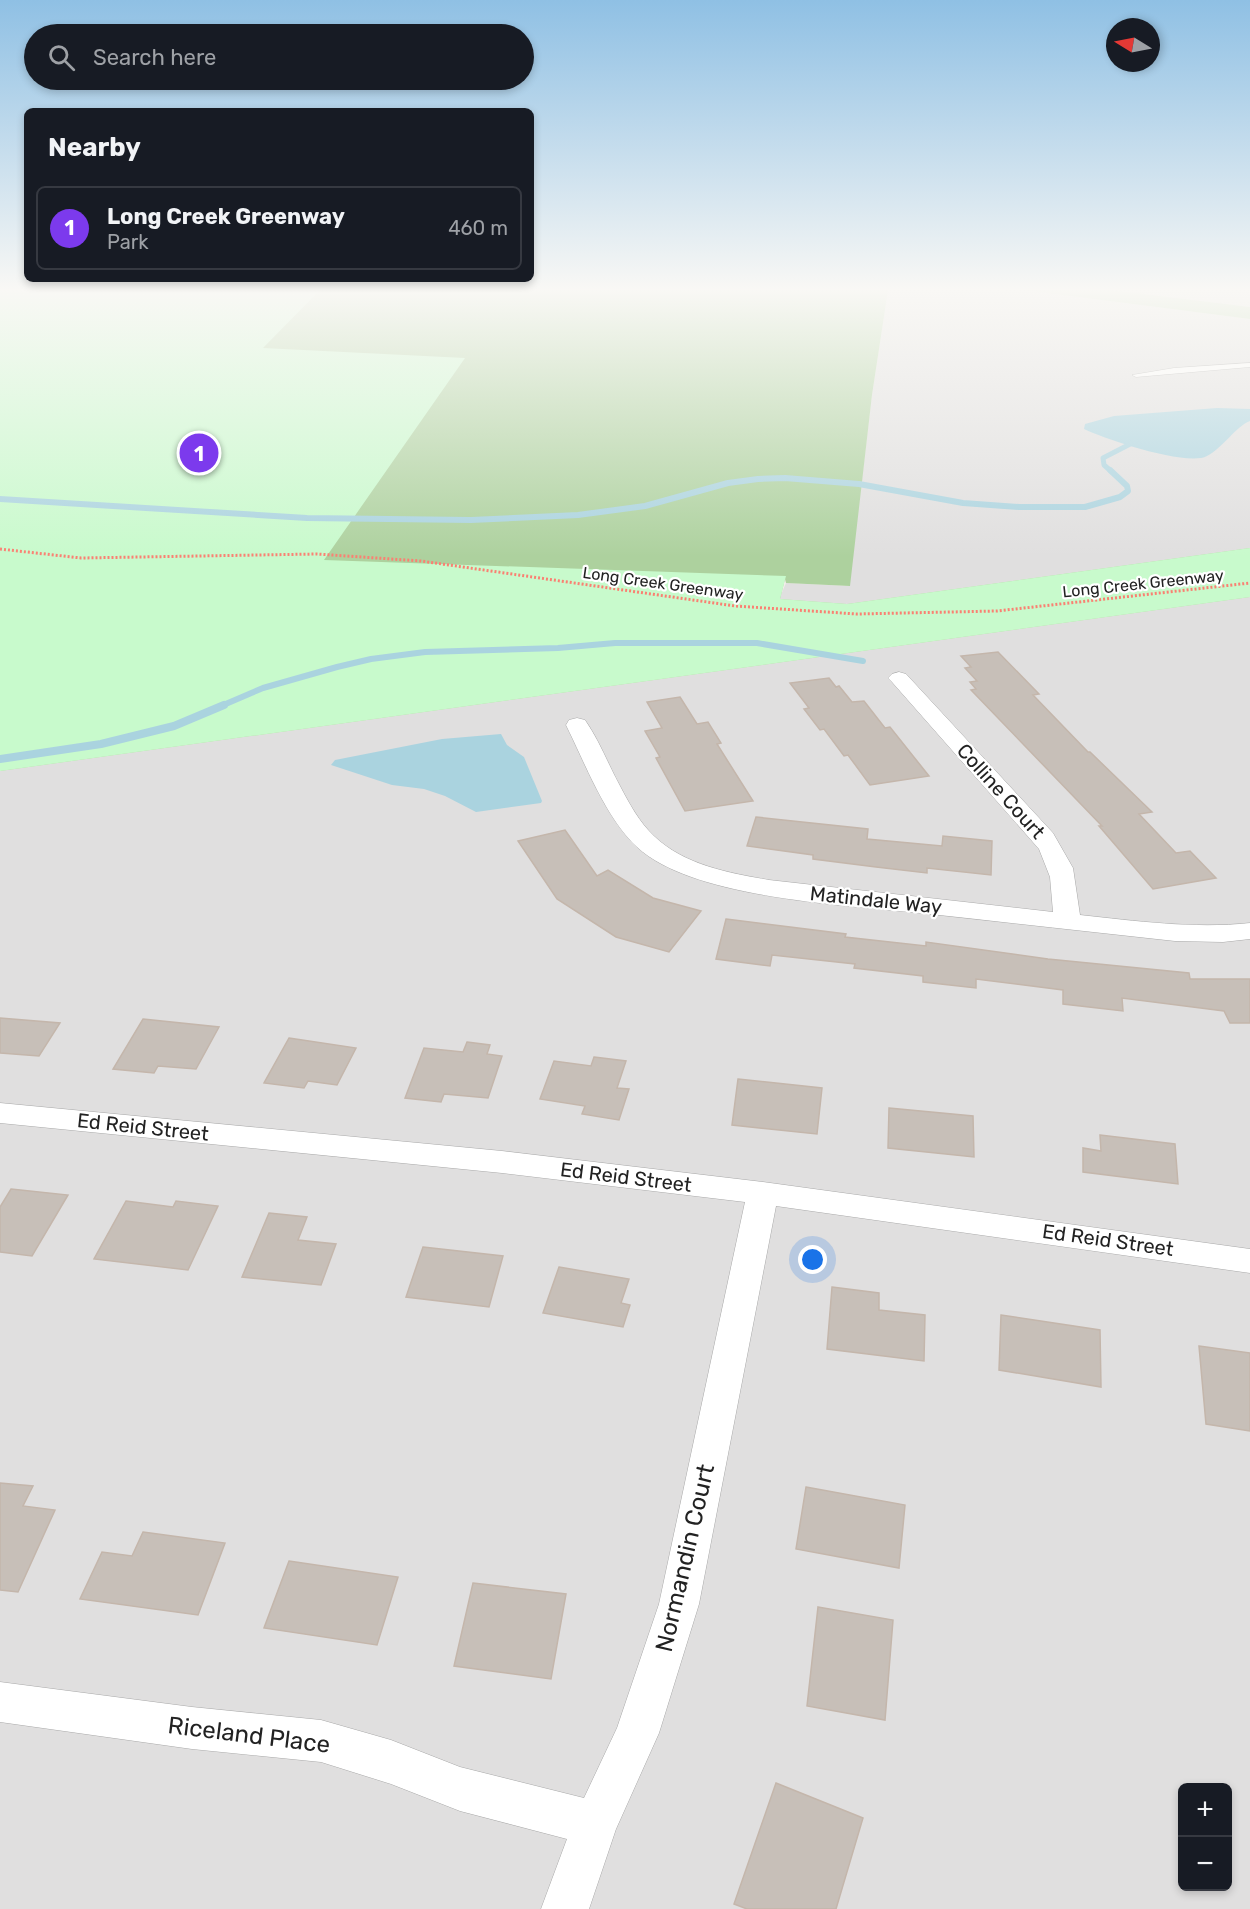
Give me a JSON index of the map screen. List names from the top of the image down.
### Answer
{
  "streets": {
    "street": [
      "Colline Court",
      "Matindale Way",
      "Ed Reid Street",
      "Normandin Court",
      "Riceland Place"
    ],
    "path": ["Long Creek Greenway"]
  },
  "crossings": [
    ["Colline Court", "Matindale Way"],
    ["Ed Reid Street", "Normandin Court"],
    ["Normandin Court", "Riceland Place"]
  ],
  "north": "left",
  "page": {
    "search": "Search here",
    "heading": "Nearby",
    "list": [
      {
        "mark": "1",
        "name": "Long Creek Greenway",
        "note": "Park",
        "value": "460 m"
      }
    ],
    "pins": "1",
    "map_buttons": ["+", "−"]
  }
}
